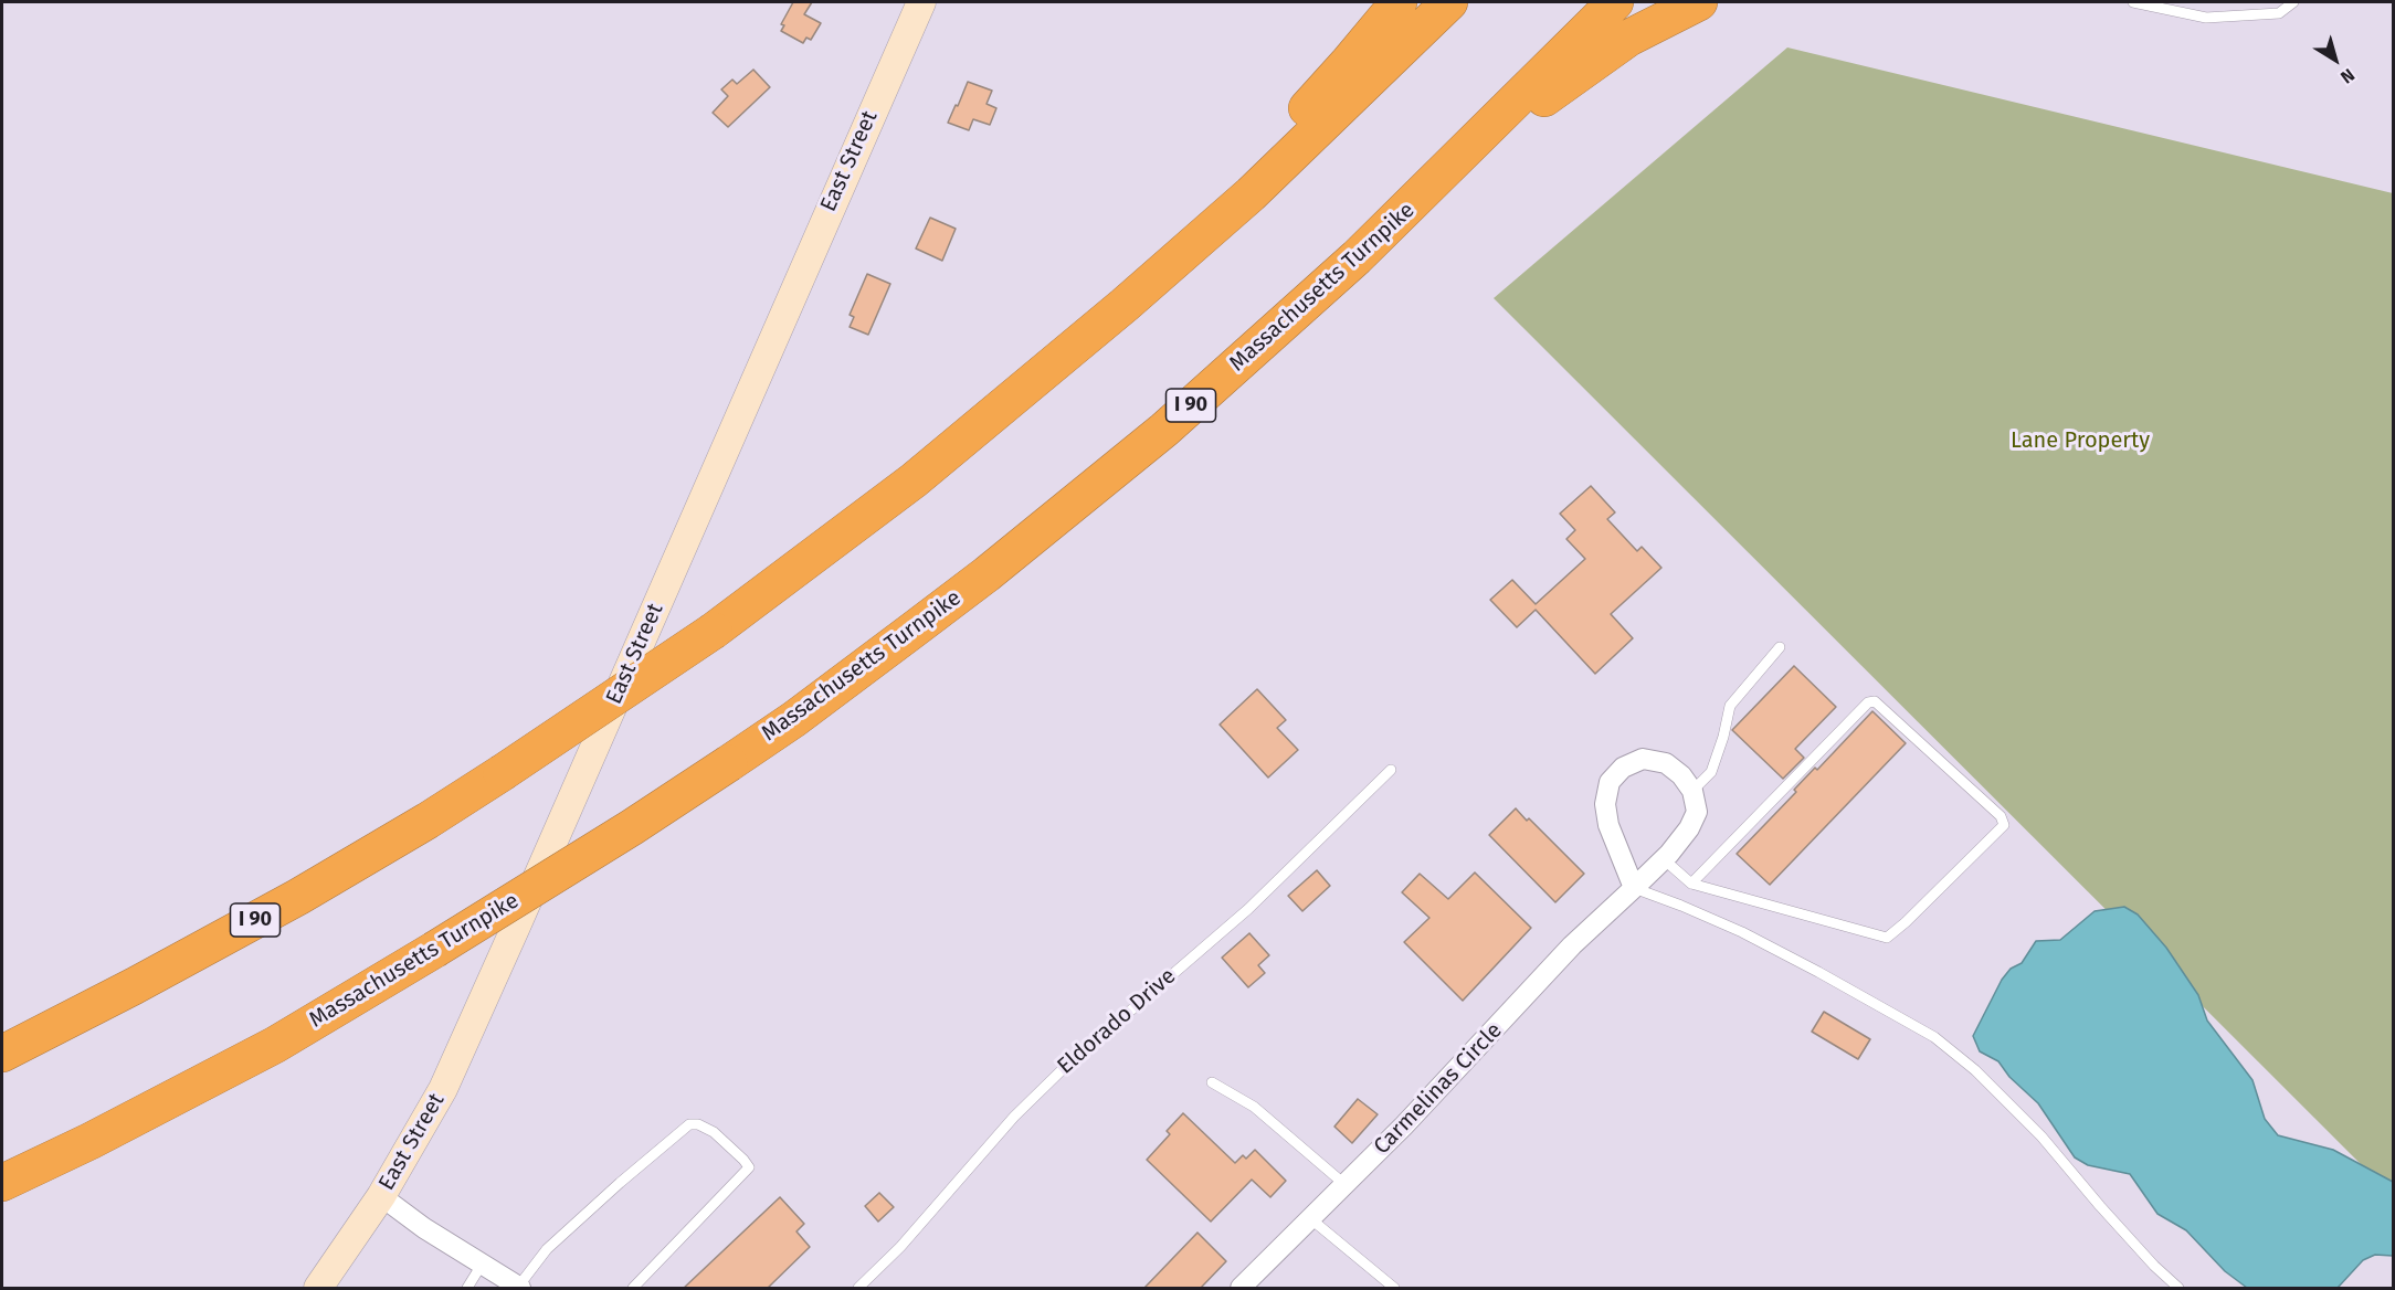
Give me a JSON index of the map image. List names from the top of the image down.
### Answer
{
  "streets": {
    "highway": ["Massachusetts Turnpike", "I 90"],
    "main road": ["East Street"],
    "street": ["Carmelinas Circle"],
    "lane": ["Eldorado Drive"]
  },
  "parks": ["Lane Property"],
  "north": "bottom right"
}
